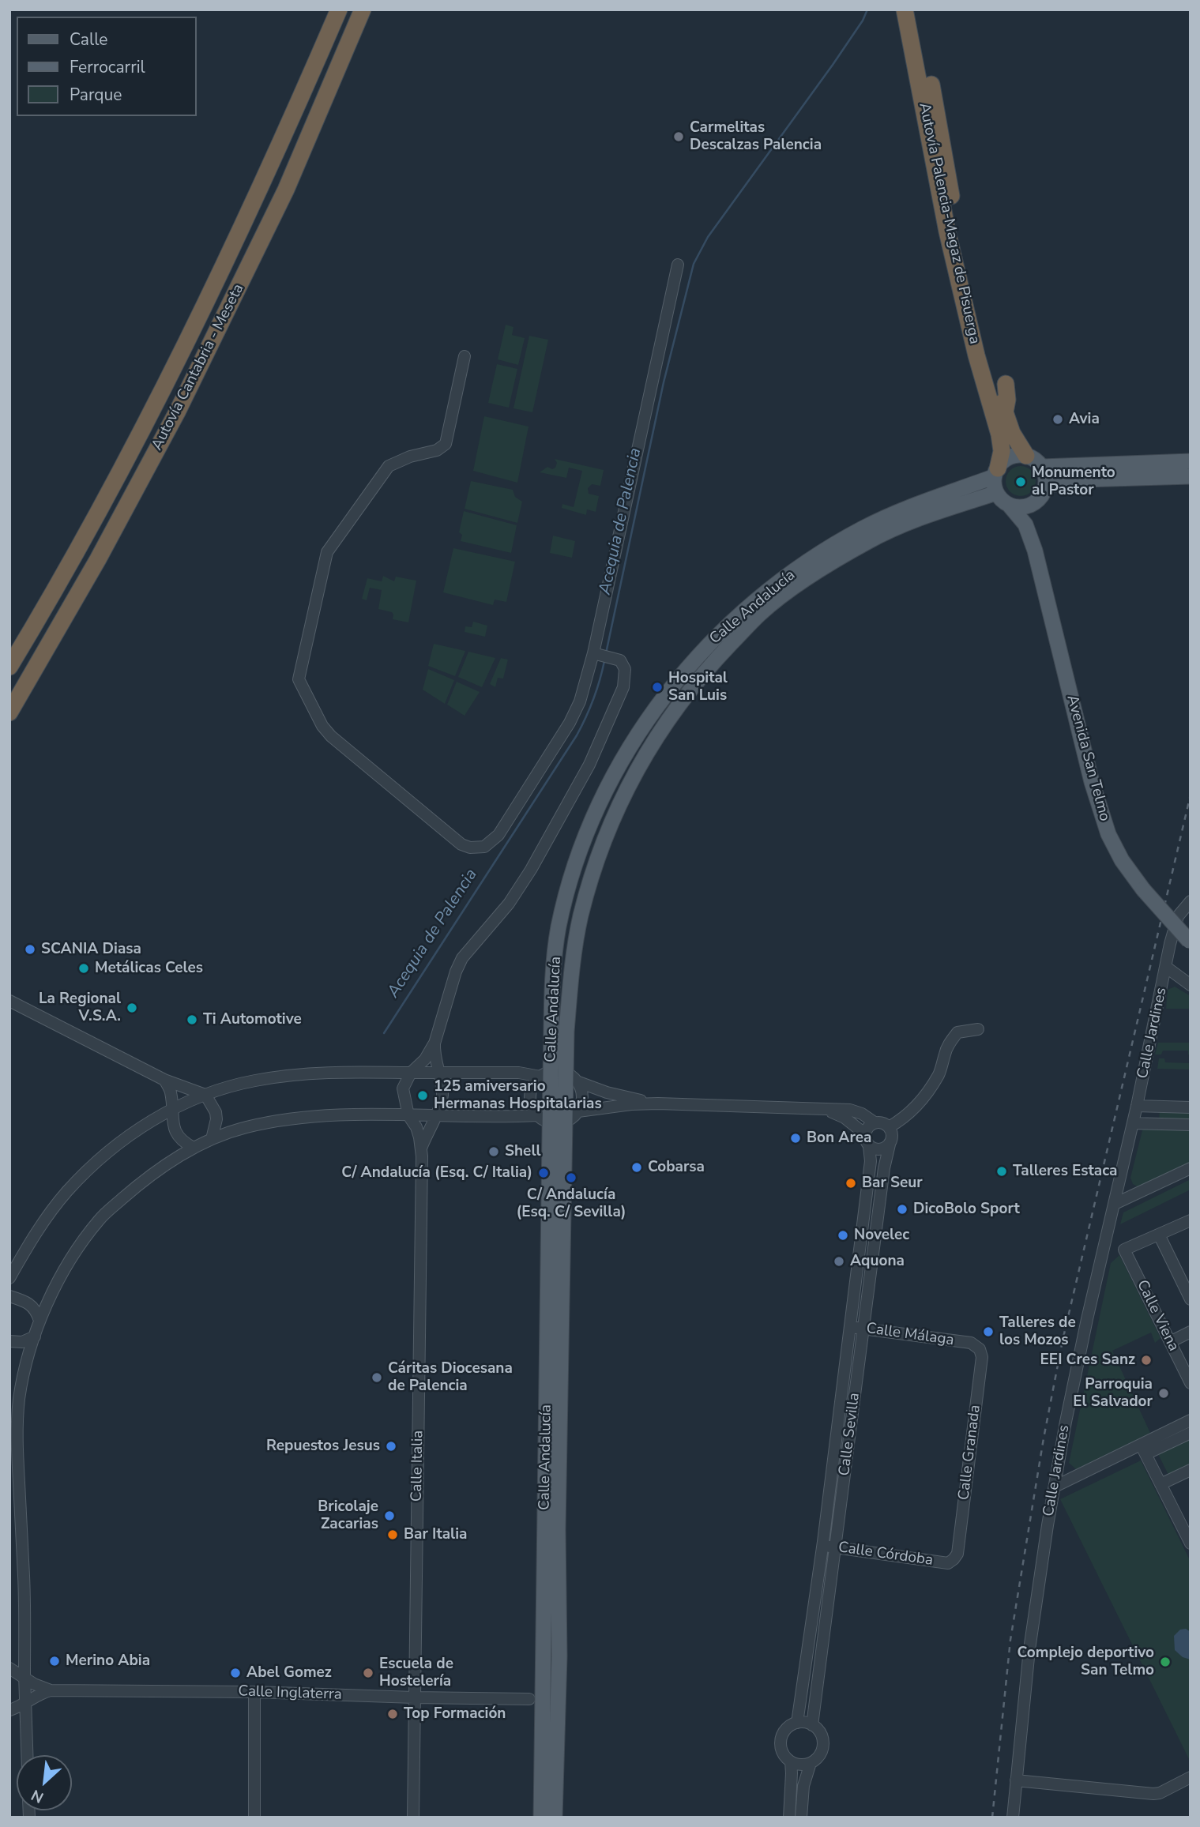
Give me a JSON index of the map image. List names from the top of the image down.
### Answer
{
  "streets": {
    "highway": ["Autovía Palencia-Magaz de Pisuerga", "Autovía Cantabria - Meseta"],
    "main road": ["Calle Andalucía", "Avenida San Telmo"],
    "street": [
      "Calle Jardines",
      "Calle Viena",
      "Calle Málaga",
      "Calle Sevilla",
      "Calle Granada",
      "Calle Italia",
      "Calle Córdoba",
      "Calle Inglaterra"
    ]
  },
  "crossings": [
    ["Autovía Palencia-Magaz de Pisuerga", "Calle Andalucía"],
    ["Autovía Palencia-Magaz de Pisuerga", "Avenida San Telmo"],
    ["Calle Andalucía", "Avenida San Telmo"],
    ["Calle Málaga", "Calle Sevilla"],
    ["Calle Málaga", "Calle Granada"],
    ["Calle Sevilla", "Calle Córdoba"],
    ["Calle Granada", "Calle Córdoba"],
    ["Calle Italia", "Calle Inglaterra"]
  ],
  "water": ["Acequia de Palencia"],
  "places": [
    "Carmelitas Descalzas Palencia",
    "Avia",
    "Monumento al Pastor",
    "Hospital San Luis",
    "SCANIA Diasa",
    "Metálicas Celes",
    "La Regional V.S.A.",
    "Ti Automotive",
    "125 amiversario Hermanas Hospitalarias",
    "Bon Area",
    "Shell",
    "Cobarsa",
    "Talleres Estaca",
    "C/ Andalucía (Esq. C/ Italia)",
    "C/ Andalucía (Esq. C/ Sevilla)",
    "Bar Seur",
    "DicoBolo Sport",
    "Novelec",
    "Aquona",
    "Talleres de los Mozos",
    "EEI Cres Sanz",
    "Cáritas Diocesana de Palencia",
    "Parroquia El Salvador",
    "Repuestos Jesus",
    "Bricolaje Zacarias",
    "Bar Italia",
    "Merino Abia",
    "Complejo deportivo San Telmo",
    "Abel Gomez",
    "Escuela de Hostelería",
    "Top Formación"
  ],
  "legend": ["Calle", "Ferrocarril", "Parque"],
  "north": "bottom left"
}
